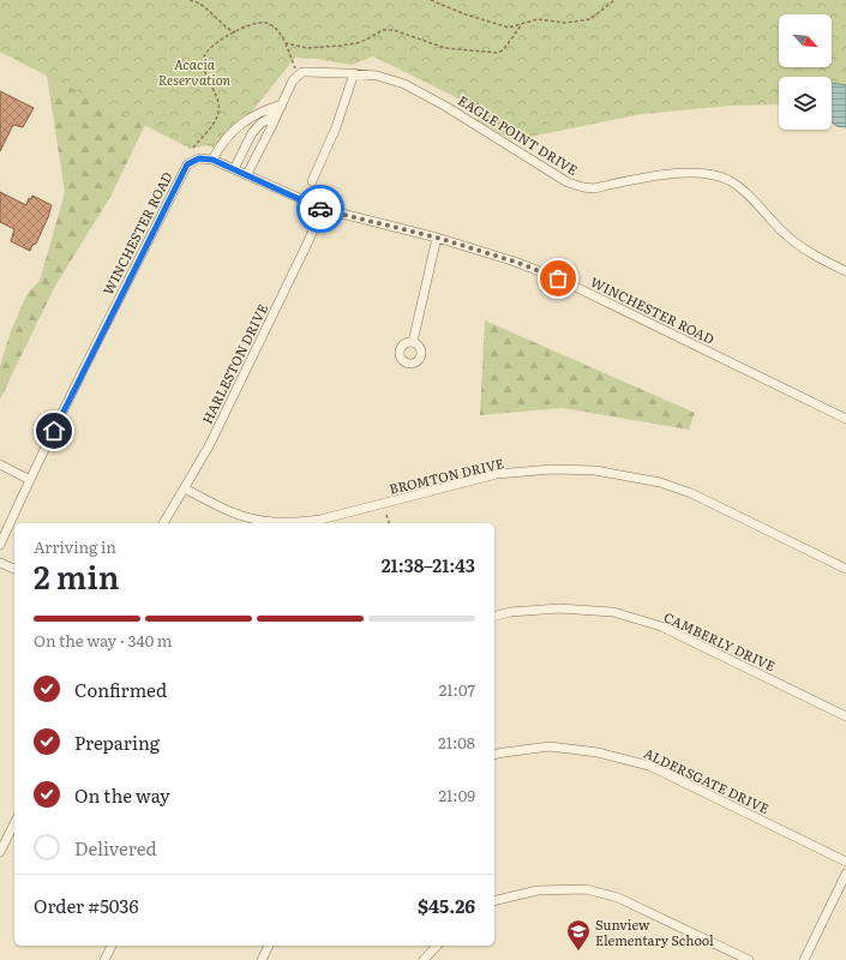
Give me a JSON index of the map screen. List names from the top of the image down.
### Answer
{
  "streets": {
    "street": [
      "EAGLE POINT DRIVE",
      "WINCHESTER ROAD",
      "HARLESTON DRIVE",
      "BROMTON DRIVE",
      "CAMBERLY DRIVE",
      "ALDERSGATE DRIVE"
    ]
  },
  "crossings": [
    ["WINCHESTER ROAD", "HARLESTON DRIVE"],
    ["HARLESTON DRIVE", "BROMTON DRIVE"]
  ],
  "parks": ["Acacia Reservation"],
  "places": {
    "school or university": ["Sunview Elementary School"]
  },
  "north": "bottom right",
  "page": {
    "heading": ["2 min", "Arriving in", "21:38–21:43"],
    "panel": ["Order #5036", "$45.26"],
    "bar": "On the way · 340 m",
    "list": [
      ["Confirmed", "21:07"],
      ["Preparing", "21:08"],
      ["On the way", "21:09"],
      "Delivered"
    ]
  }
}
